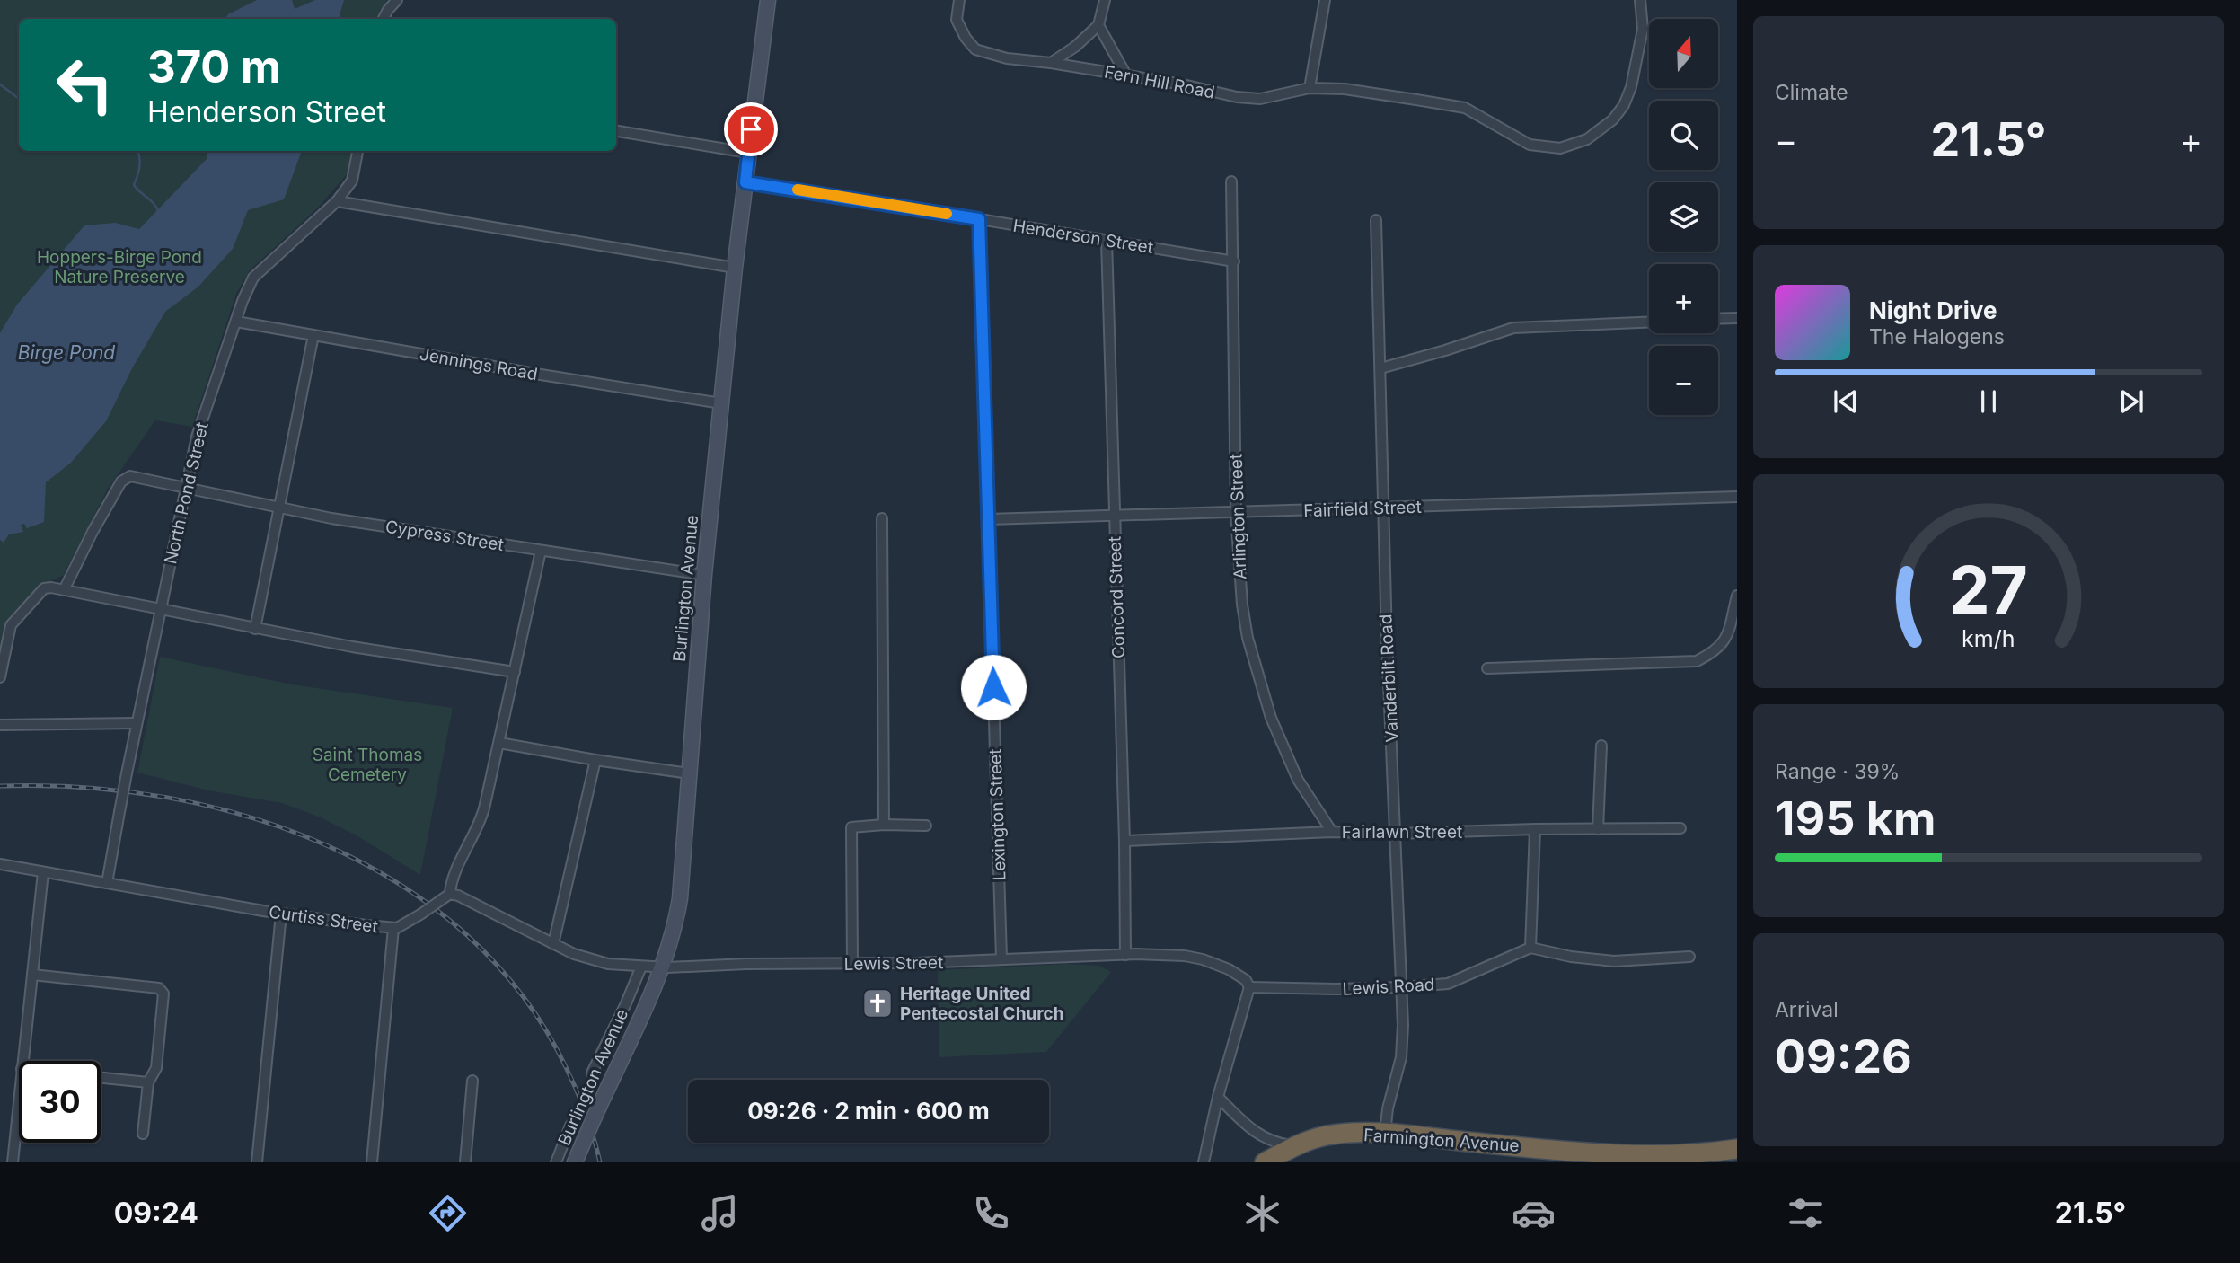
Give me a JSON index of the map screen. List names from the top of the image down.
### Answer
{
  "streets": {
    "highway": ["Farmington Avenue"],
    "main road": ["Burlington Avenue"],
    "street": [
      "Fern Hill Road",
      "Henderson Street",
      "Jennings Road",
      "North Pond Street",
      "Fairfield Street",
      "Arlington Street",
      "Cypress Street",
      "Concord Street",
      "Vanderbilt Road",
      "Lexington Street",
      "Fairlawn Street",
      "Curtiss Street",
      "Lewis Street",
      "Lewis Road"
    ]
  },
  "crossings": [
    ["Henderson Street", "Arlington Street"],
    ["Henderson Street", "Burlington Avenue"],
    ["Henderson Street", "Concord Street"],
    ["Henderson Street", "Lexington Street"],
    ["Jennings Road", "North Pond Street"],
    ["Jennings Road", "Burlington Avenue"],
    ["North Pond Street", "Cypress Street"],
    ["North Pond Street", "Curtiss Street"],
    ["Fairfield Street", "Arlington Street"],
    ["Fairfield Street", "Concord Street"],
    ["Fairfield Street", "Vanderbilt Road"],
    ["Fairfield Street", "Lexington Street"],
    ["Arlington Street", "Fairlawn Street"],
    ["Cypress Street", "Burlington Avenue"],
    ["Burlington Avenue", "Lewis Street"],
    ["Concord Street", "Fairlawn Street"],
    ["Concord Street", "Lewis Street"],
    ["Vanderbilt Road", "Fairlawn Street"],
    ["Vanderbilt Road", "Lewis Road"],
    ["Vanderbilt Road", "Farmington Avenue"],
    ["Lexington Street", "Lewis Street"]
  ],
  "water": ["Birge Pond"],
  "parks": ["Hoppers-Birge Pond Nature Preserve", "Saint Thomas Cemetery"],
  "places": {
    "church": ["Heritage United Pentecostal Church"]
  },
  "north": "top",
  "page": {
    "tile": [
      "Climate",
      ["Range · 39%", "195 km"],
      ["Arrival", "09:26"]
    ],
    "map_buttons": ["+", "−"],
    "turn": ["370 m", "Henderson Street"],
    "heat": ["−", "21.5°", "+"],
    "song": ["Night Drive", "The Halogens"],
    "limit": "30",
    "trip": "09:26 · 2 min · 600 m",
    "tabs": ["09:24", "21.5°"],
    "gauge": ["27", "km/h"]
  }
}
